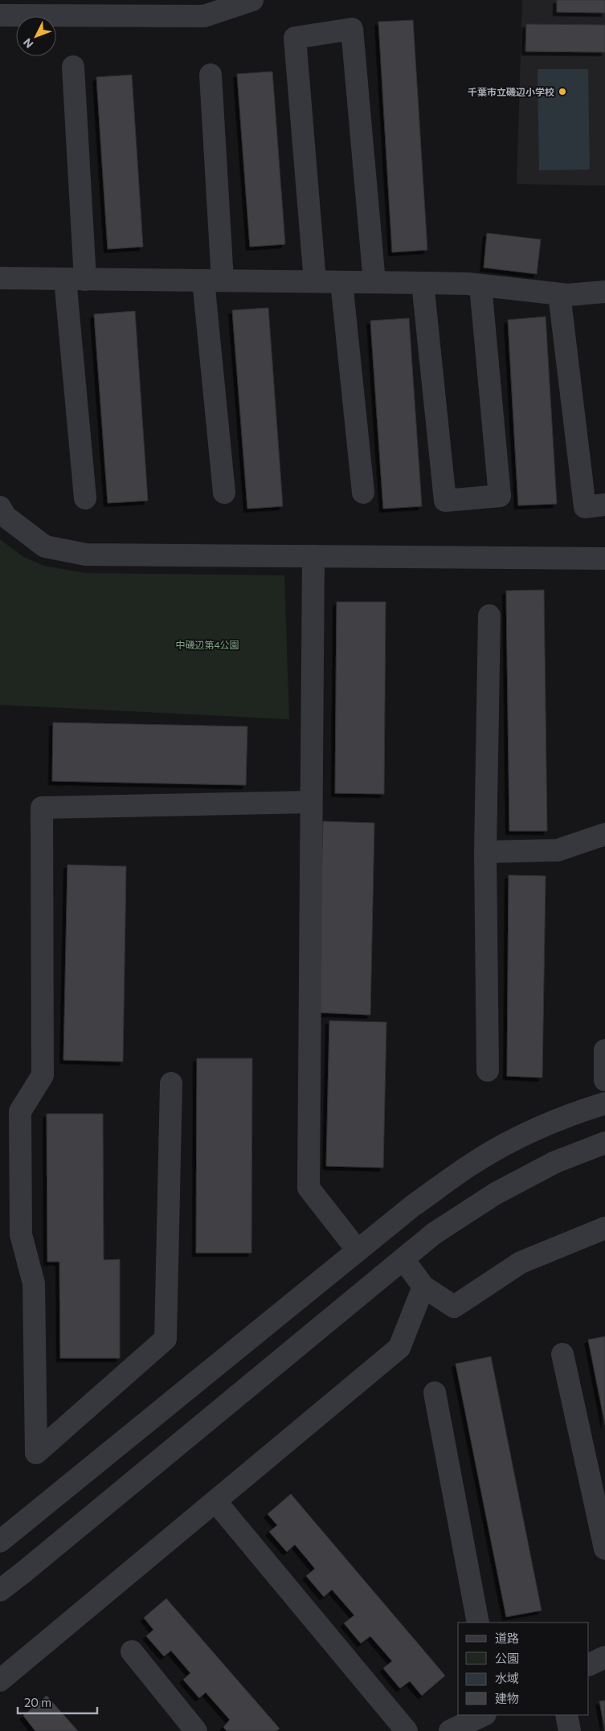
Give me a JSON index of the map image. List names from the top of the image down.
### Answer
{
  "parks": ["中磯辺第4公園"],
  "places": ["千葉市立磯辺小学校"],
  "legend": [
    "道路",
    "公園",
    "水域",
    "建物"
  ],
  "scale_bar": "20 m",
  "north": "bottom left"
}
